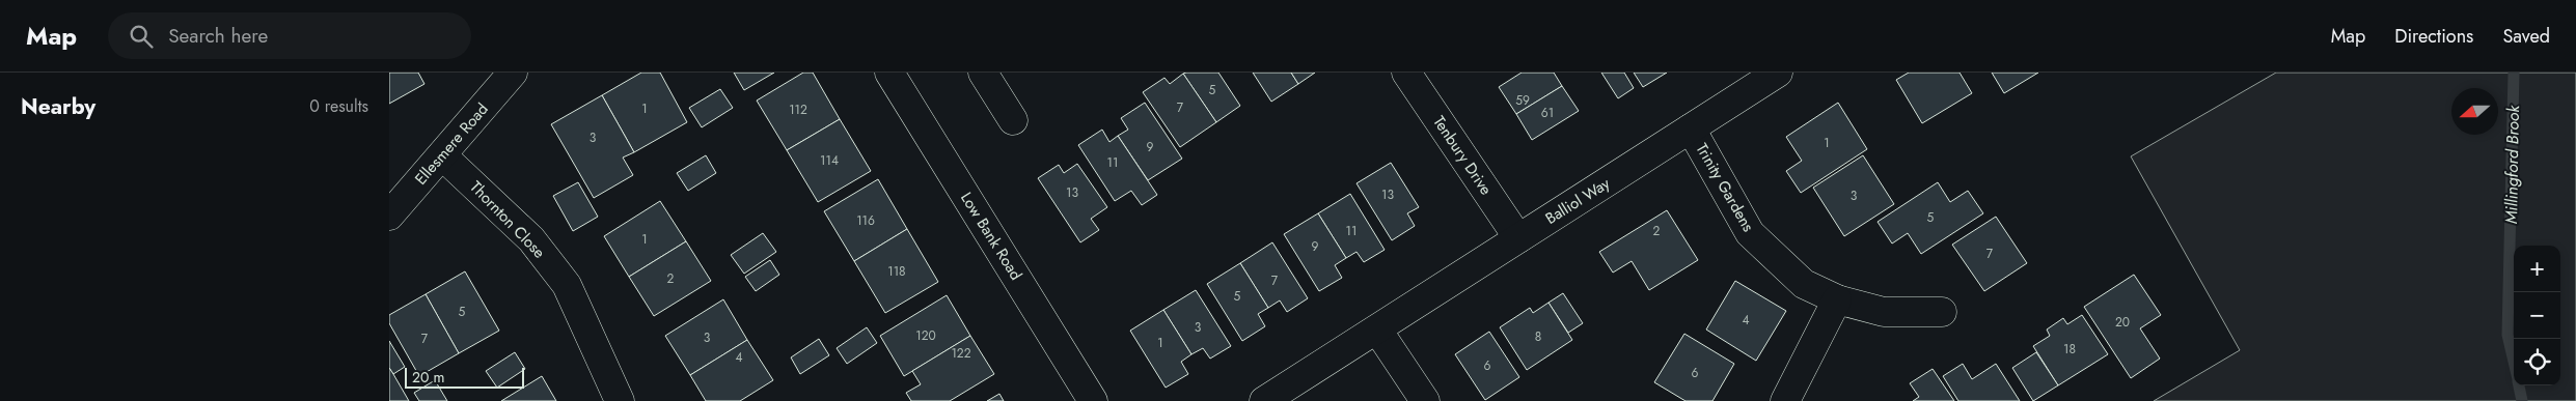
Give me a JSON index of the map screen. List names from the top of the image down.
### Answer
{
  "streets": {
    "street": [
      "Ellesmere Road",
      "Tenbury Drive",
      "Trinity Gardens",
      "Balliol Way",
      "Thornton Close",
      "Low Bank Road"
    ]
  },
  "crossings": [
    ["Ellesmere Road", "Thornton Close"],
    ["Tenbury Drive", "Balliol Way"],
    ["Trinity Gardens", "Balliol Way"]
  ],
  "water": ["Millingford Brook"],
  "house_numbers": [
    "5",
    "59",
    "7",
    "1",
    "112",
    "61",
    "3",
    "1",
    "9",
    "114",
    "11",
    "13",
    "13",
    "3",
    "5",
    "116",
    "11",
    "2",
    "1",
    "9",
    "7",
    "118",
    "2",
    "7",
    "5",
    "5",
    "4",
    "20",
    "3",
    "120",
    "8",
    "3",
    "7",
    "1",
    "18",
    "122",
    "4",
    "6",
    "6"
  ],
  "scale_bar": "20 m",
  "north": "left",
  "page": {
    "header": "Map",
    "search": "Search here",
    "nav": ["Map", "Directions", "Saved"],
    "heading": ["Nearby", "0 results"],
    "map_buttons": ["+", "−"],
    "scale": "20 m"
  }
}
